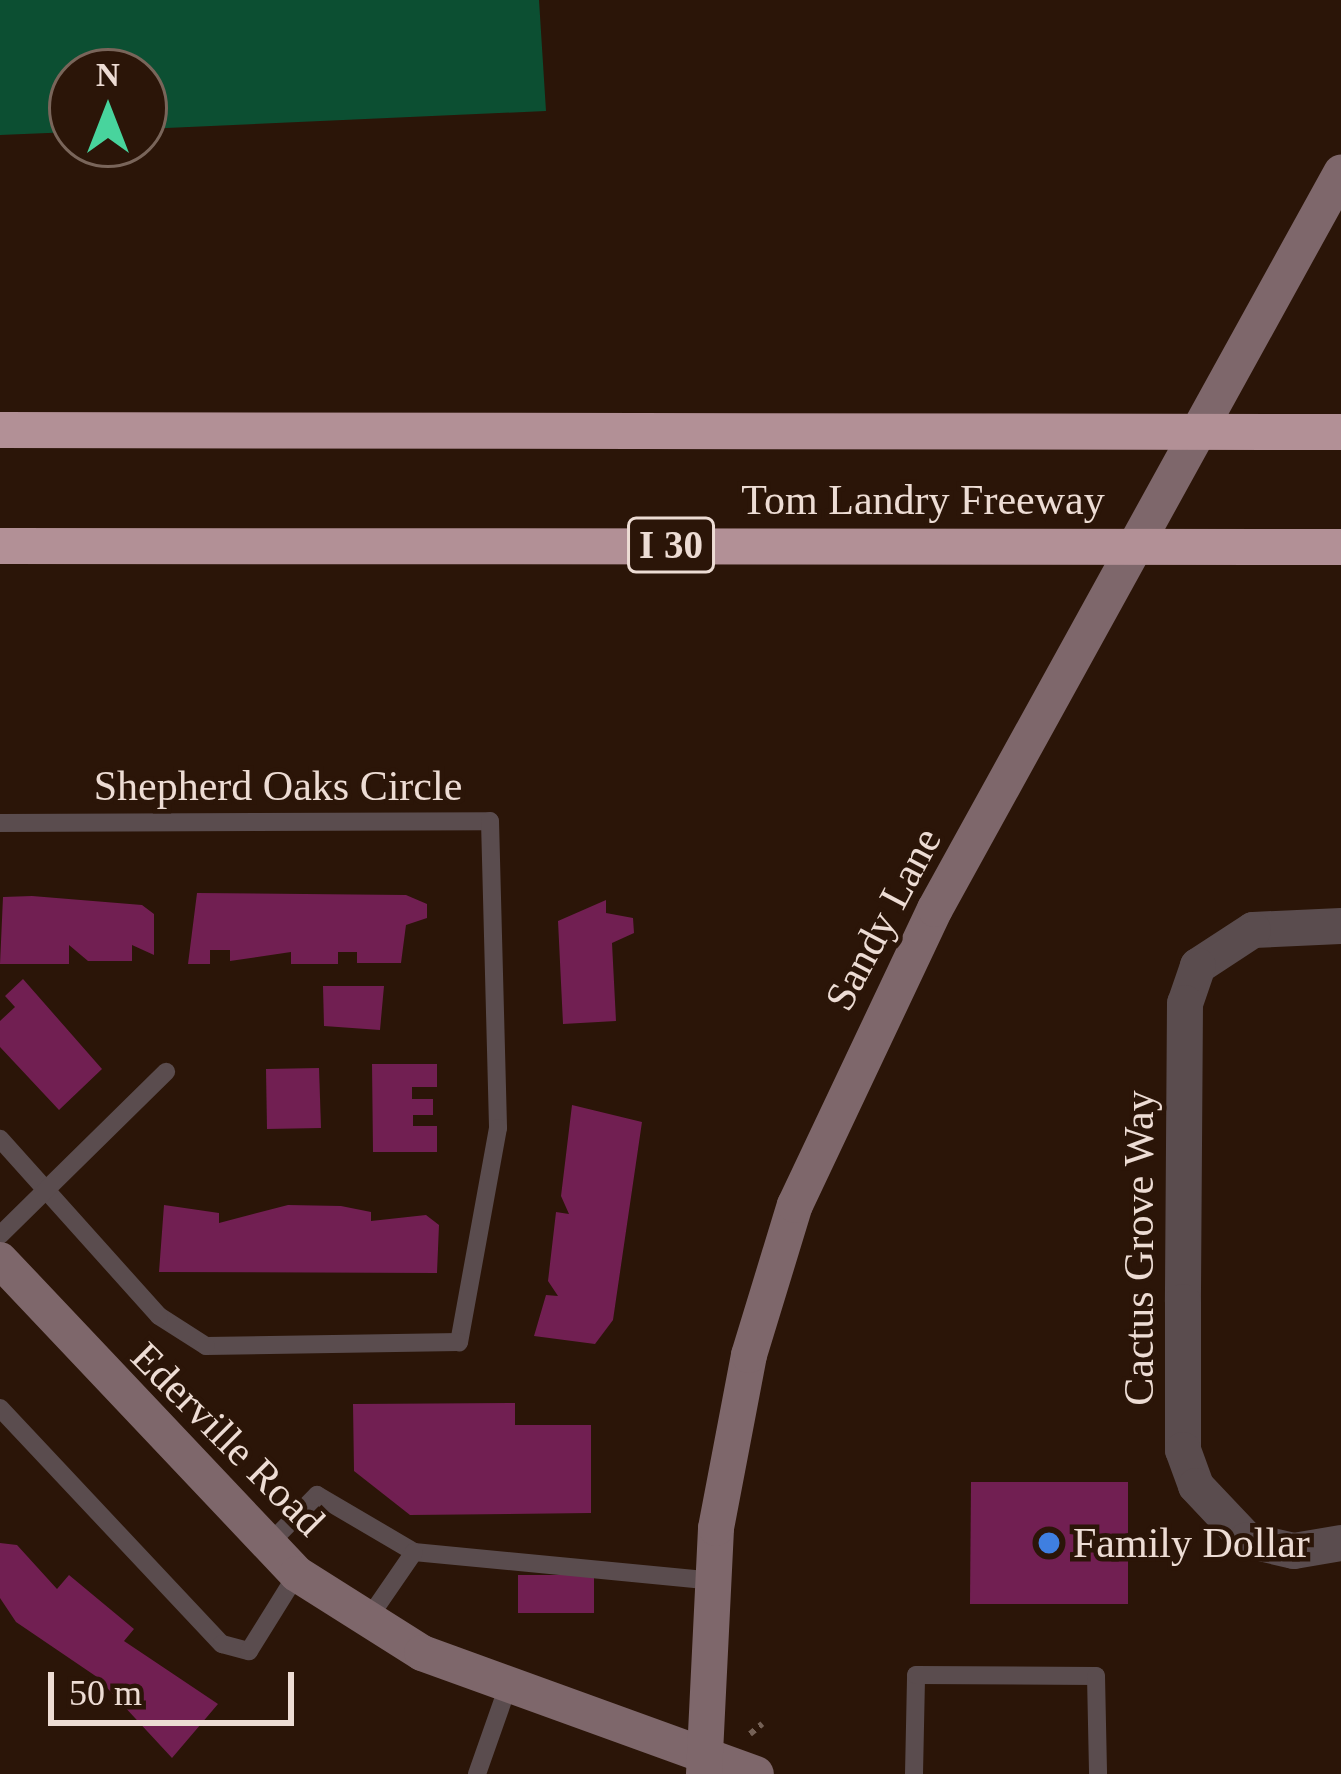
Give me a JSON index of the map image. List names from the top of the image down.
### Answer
{
  "streets": {
    "highway": ["Tom Landry Freeway", "I 30"],
    "street": ["Sandy Lane", "Cactus Grove Way", "Ederville Road"],
    "lane": ["Shepherd Oaks Circle"]
  },
  "crossings": [
    ["Sandy Lane", "Ederville Road"]
  ],
  "places": ["Family Dollar"],
  "scale_bar": "50 m",
  "north": "top"
}
